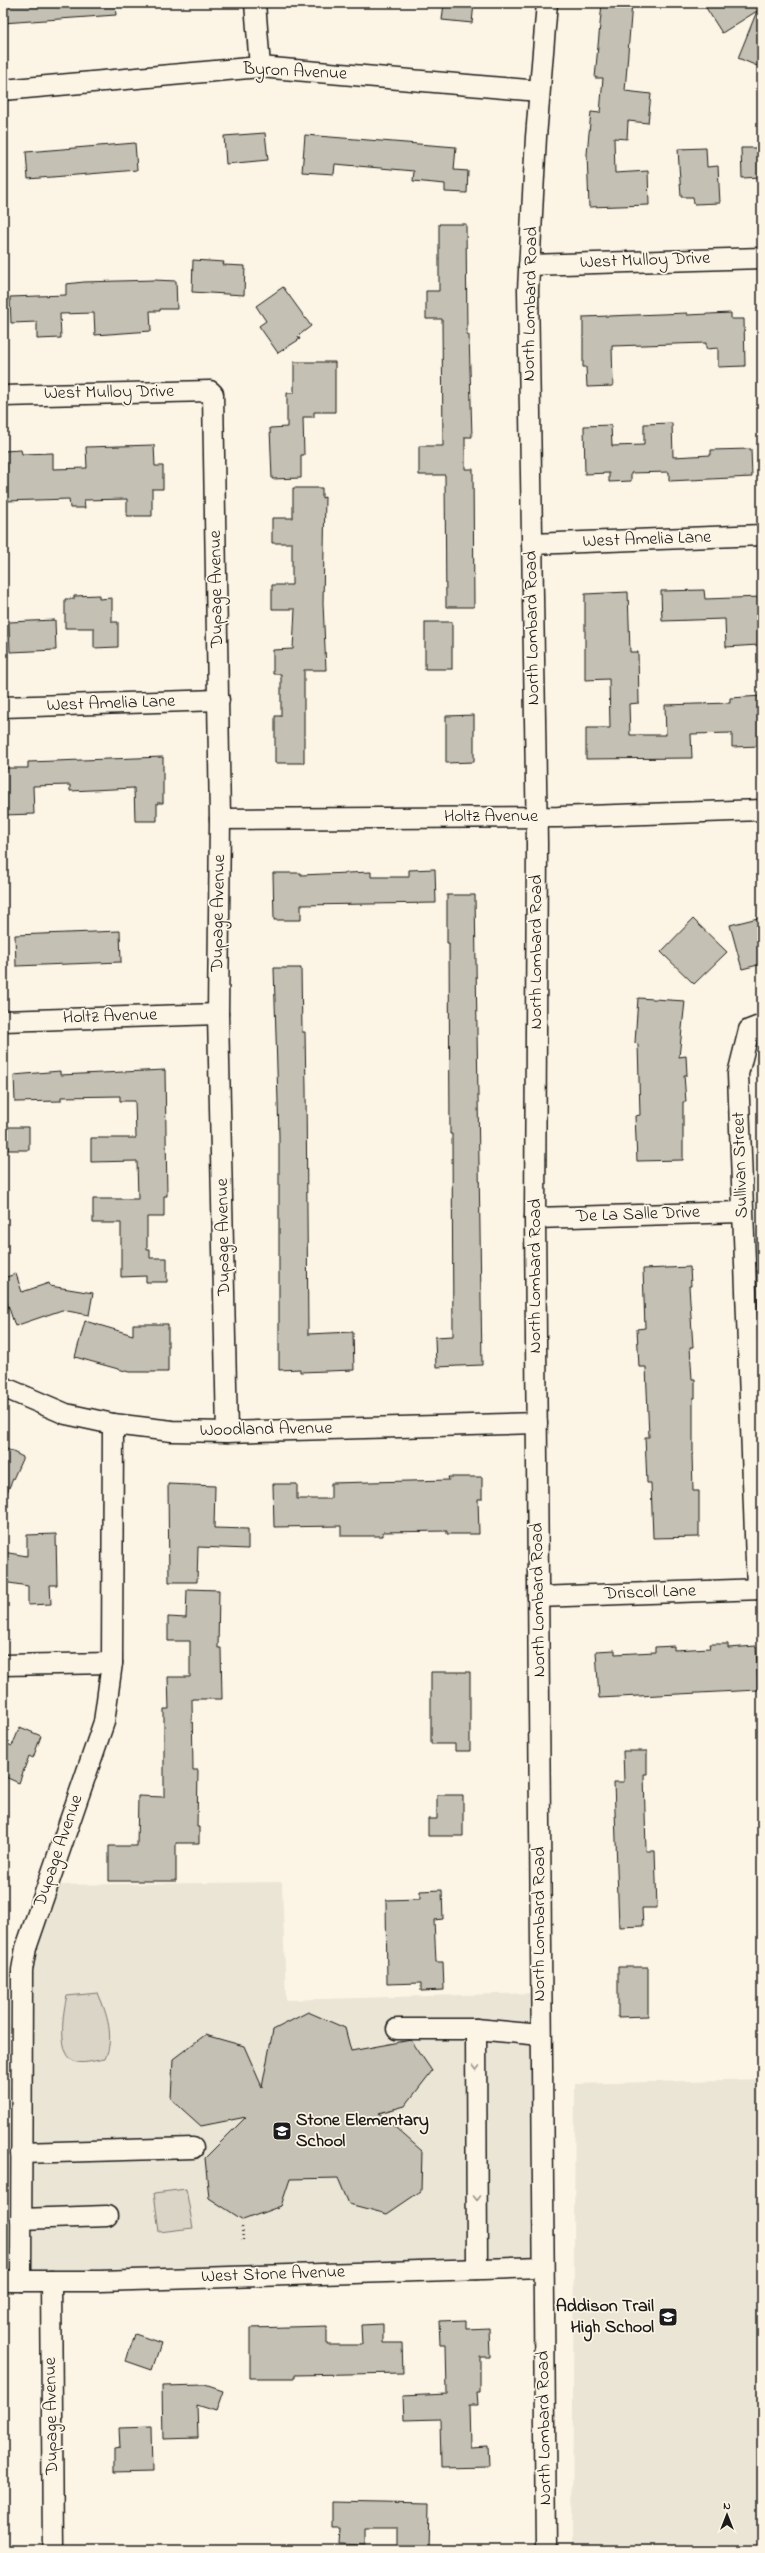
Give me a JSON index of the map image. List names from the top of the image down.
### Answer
{
  "streets": {
    "street": [
      "Byron Avenue",
      "West Mulloy Drive",
      "North Lombard Road",
      "West Amelia Lane",
      "Dupage Avenue",
      "Holtz Avenue",
      "Sullivan Street",
      "De La Salle Drive",
      "Woodland Avenue",
      "Driscoll Lane",
      "West Stone Avenue"
    ]
  },
  "crossings": [
    ["Byron Avenue", "North Lombard Road"],
    ["West Mulloy Drive", "North Lombard Road"],
    ["West Mulloy Drive", "Dupage Avenue"],
    ["North Lombard Road", "West Amelia Lane"],
    ["North Lombard Road", "Holtz Avenue"],
    ["North Lombard Road", "De La Salle Drive"],
    ["North Lombard Road", "Woodland Avenue"],
    ["North Lombard Road", "Driscoll Lane"],
    ["North Lombard Road", "West Stone Avenue"],
    ["West Amelia Lane", "Dupage Avenue"],
    ["Dupage Avenue", "Holtz Avenue"],
    ["Dupage Avenue", "Woodland Avenue"],
    ["Dupage Avenue", "West Stone Avenue"],
    ["Sullivan Street", "De La Salle Drive"],
    ["Sullivan Street", "Driscoll Lane"]
  ],
  "places": {
    "school or university": ["Stone Elementary School", "Addison Trail High School"]
  },
  "north": "top"
}
